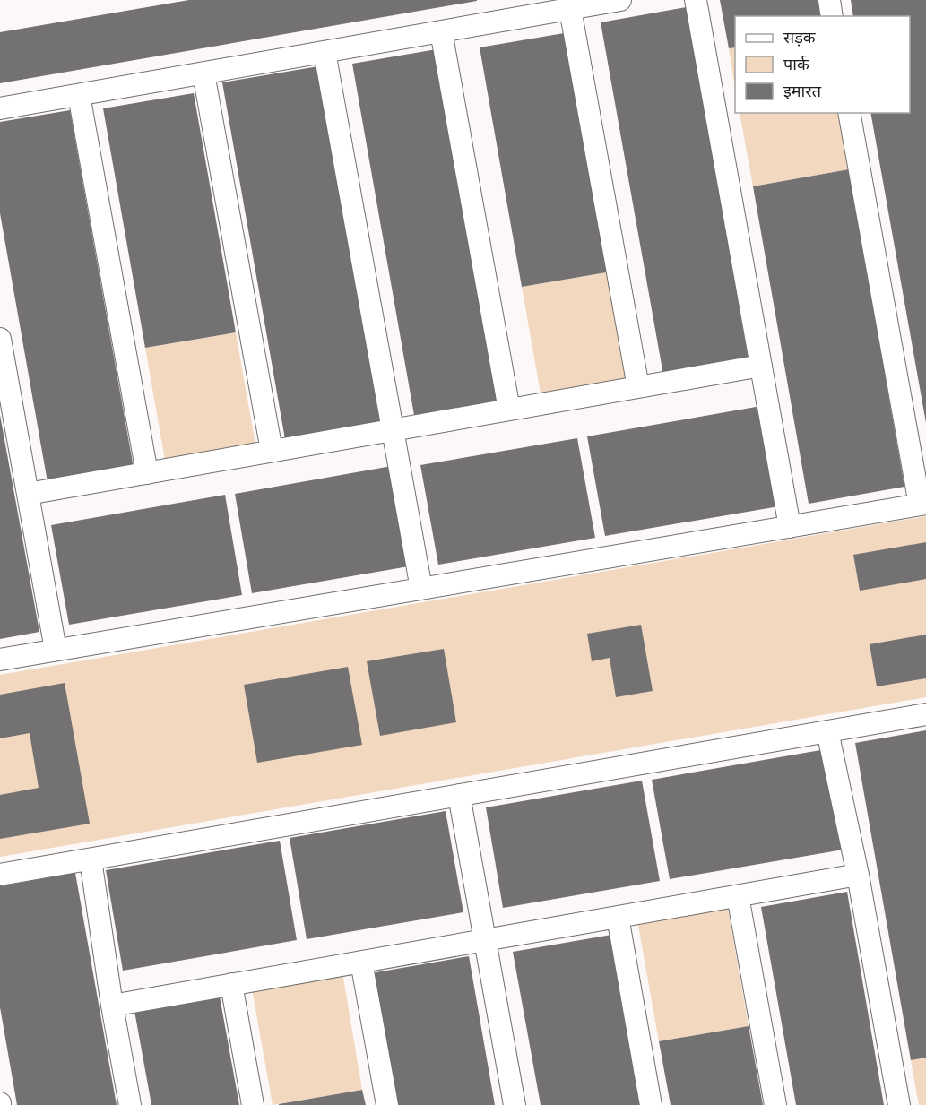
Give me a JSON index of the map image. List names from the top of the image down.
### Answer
{
  "legend": ["सड़क", "पार्क", "इमारत"]
}
